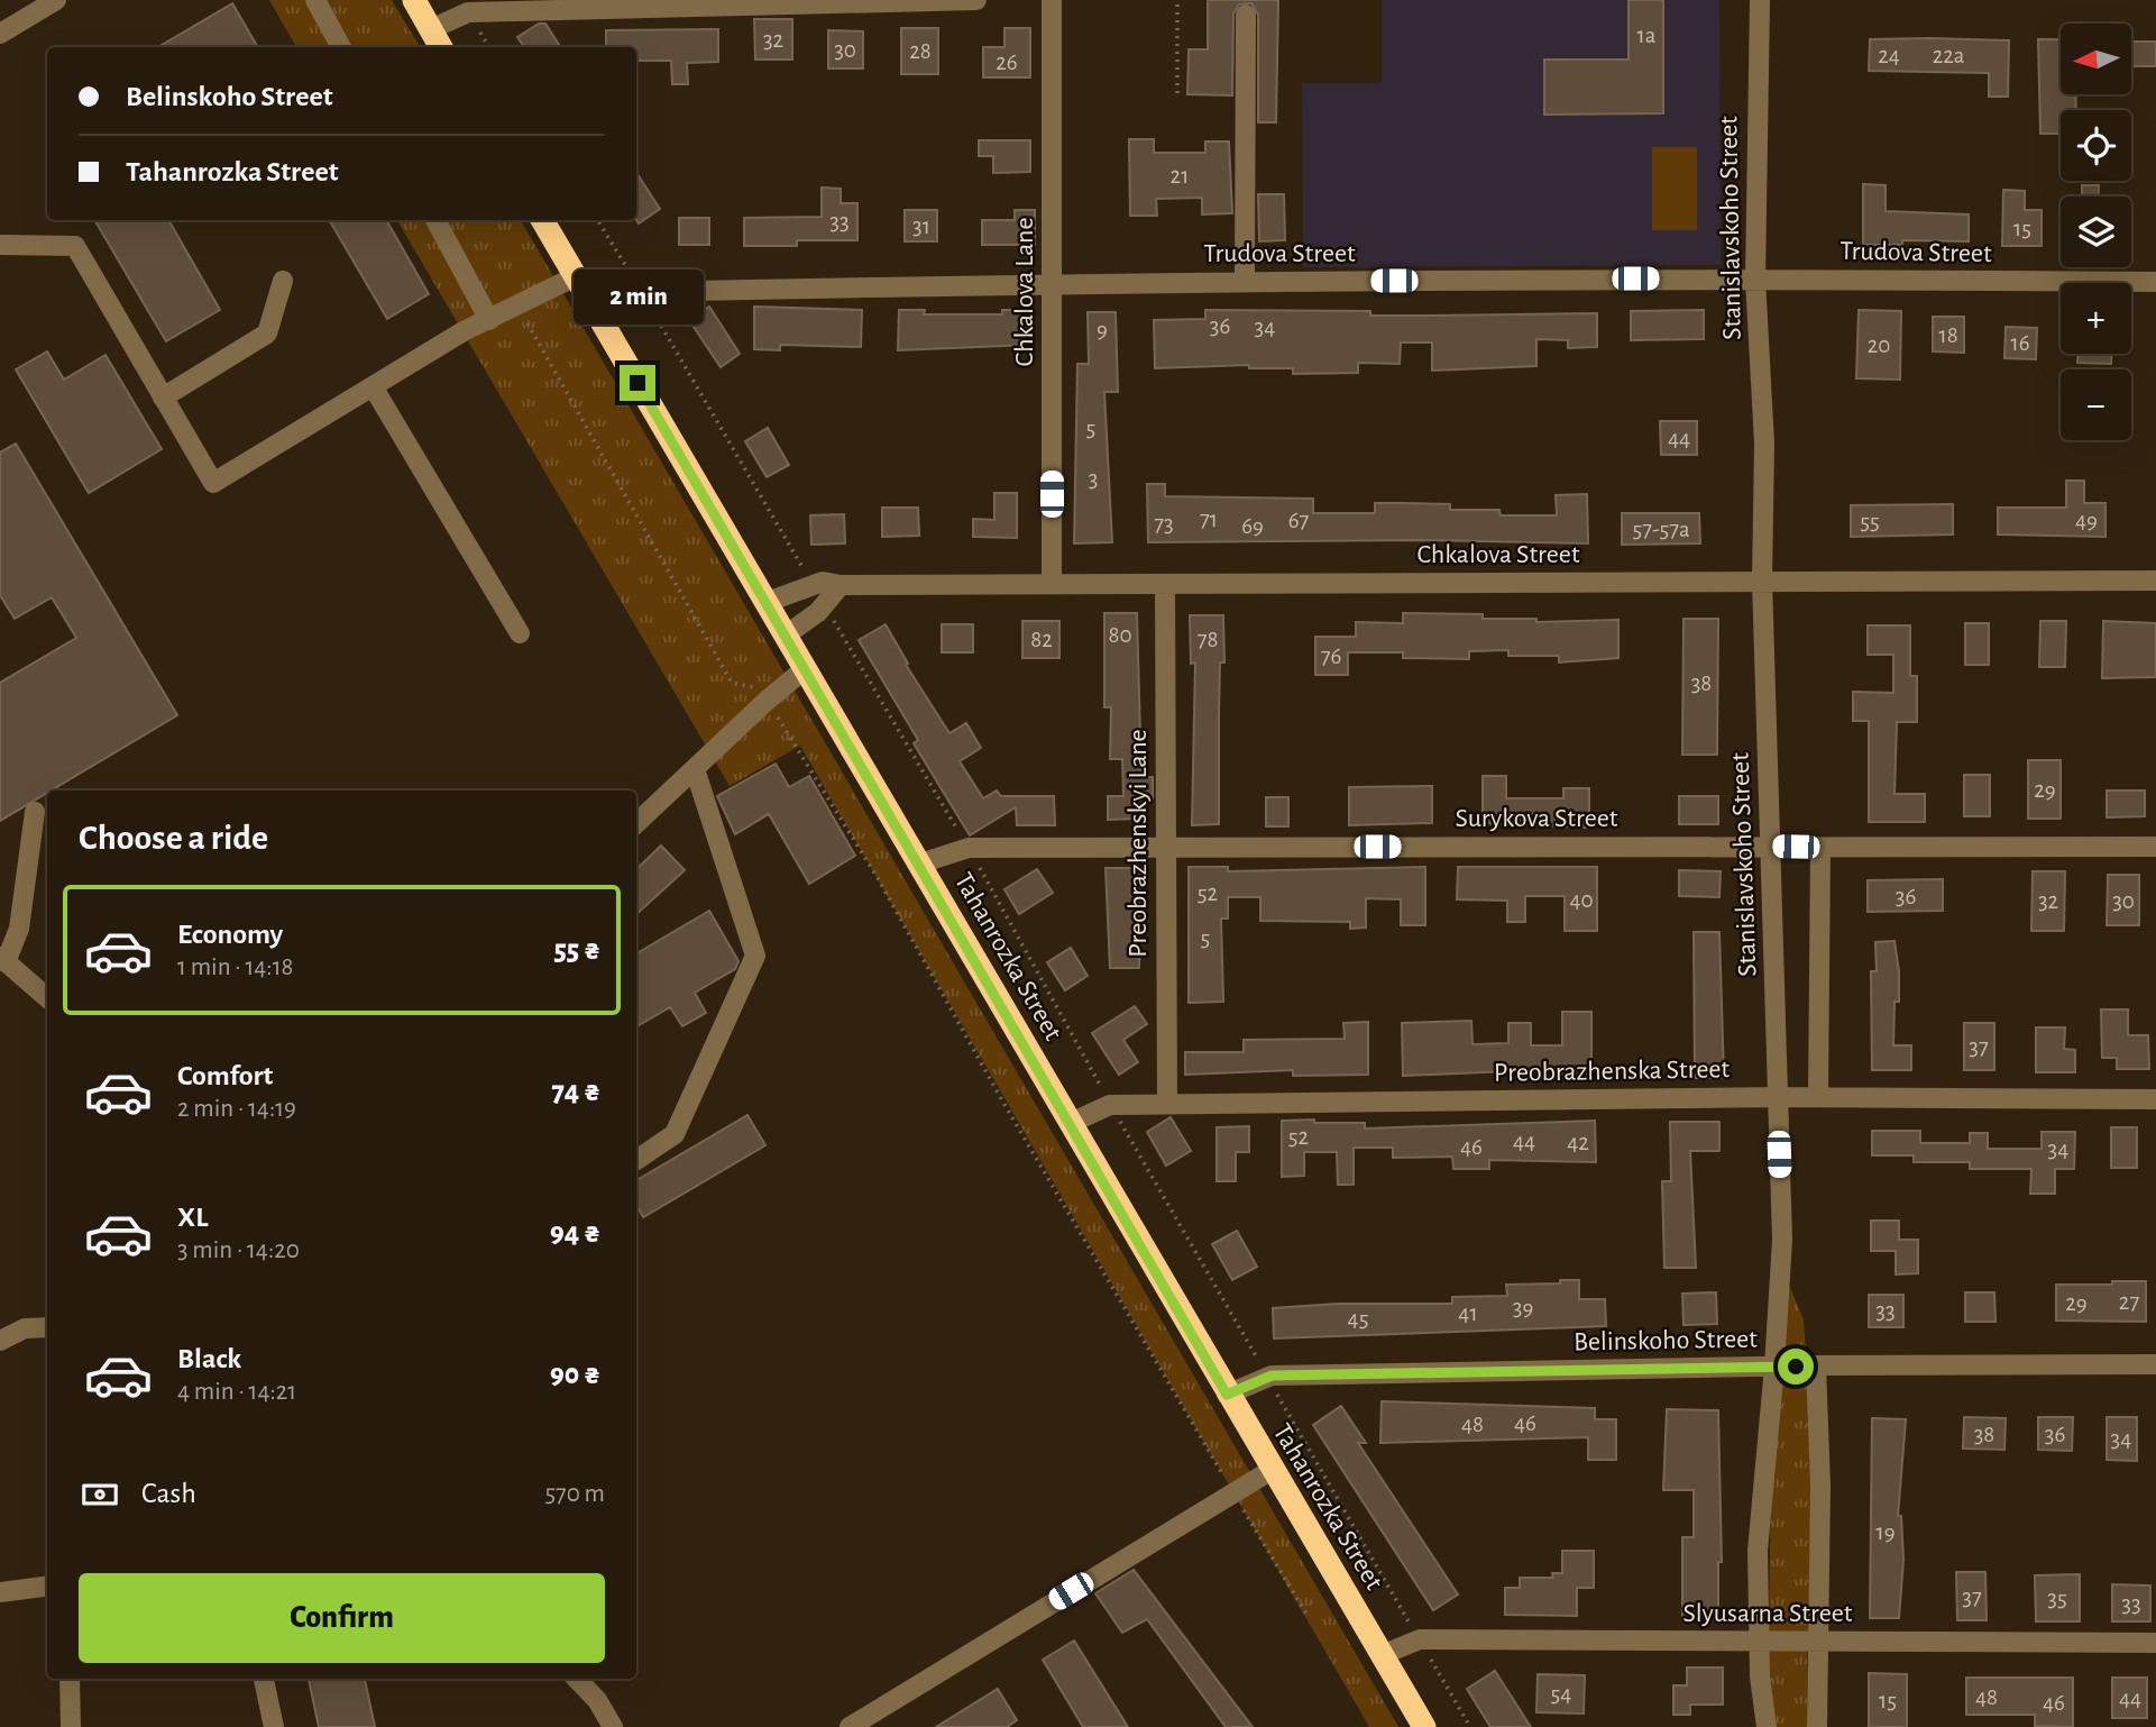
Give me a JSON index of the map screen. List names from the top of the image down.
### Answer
{
  "streets": {
    "highway": ["Tahanrozka Street"],
    "street": [
      "Stanislavskoho Street",
      "Trudova Street",
      "Chkalova Lane",
      "Chkalova Street",
      "Surykova Street",
      "Preobrazhenskyi Lane",
      "Preobrazhenska Street",
      "Belinskoho Street",
      "Slyusarna Street"
    ]
  },
  "crossings": [
    ["Stanislavskoho Street", "Trudova Street"],
    ["Stanislavskoho Street", "Chkalova Street"],
    ["Stanislavskoho Street", "Surykova Street"],
    ["Stanislavskoho Street", "Preobrazhenska Street"],
    ["Stanislavskoho Street", "Belinskoho Street"],
    ["Stanislavskoho Street", "Slyusarna Street"],
    ["Trudova Street", "Chkalova Lane"],
    ["Trudova Street", "Tahanrozka Street"],
    ["Chkalova Lane", "Chkalova Street"],
    ["Chkalova Street", "Preobrazhenskyi Lane"],
    ["Chkalova Street", "Tahanrozka Street"],
    ["Surykova Street", "Preobrazhenskyi Lane"],
    ["Surykova Street", "Tahanrozka Street"],
    ["Preobrazhenskyi Lane", "Preobrazhenska Street"],
    ["Tahanrozka Street", "Preobrazhenska Street"],
    ["Tahanrozka Street", "Belinskoho Street"],
    ["Tahanrozka Street", "Slyusarna Street"]
  ],
  "house_numbers": [
    "1а",
    "32",
    "30",
    "28",
    "24",
    "22а",
    "26",
    "21",
    "33",
    "31",
    "15",
    "36",
    "34",
    "9",
    "18",
    "16",
    "20",
    "5",
    "44",
    "3",
    "71",
    "67",
    "49",
    "55",
    "73",
    "69",
    "57-57а",
    "80",
    "82",
    "78",
    "76",
    "38",
    "29",
    "52",
    "36",
    "40",
    "32",
    "30",
    "5",
    "37",
    "52",
    "44",
    "42",
    "46",
    "34",
    "27",
    "29",
    "39",
    "33",
    "41",
    "45",
    "46",
    "48",
    "38",
    "36",
    "34",
    "19",
    "37",
    "35",
    "33",
    "54",
    "48",
    "44",
    "15",
    "46"
  ],
  "north": "left",
  "page": {
    "map_buttons": ["+", "−"],
    "banner": ["Belinskoho Street", "Tahanrozka Street"],
    "bubble": "2 min",
    "heading": "Choose a ride",
    "list": [
      {
        "name": "Economy",
        "note": "1 min · 14:18",
        "value": "55 ₴"
      },
      {
        "name": "Comfort",
        "note": "2 min · 14:19",
        "value": "74 ₴"
      },
      {
        "name": "XL",
        "note": "3 min · 14:20",
        "value": "94 ₴"
      },
      {
        "name": "Black",
        "note": "4 min · 14:21",
        "value": "90 ₴"
      }
    ],
    "pay": ["Cash", "570 m"],
    "buttons": "Confirm"
  }
}
